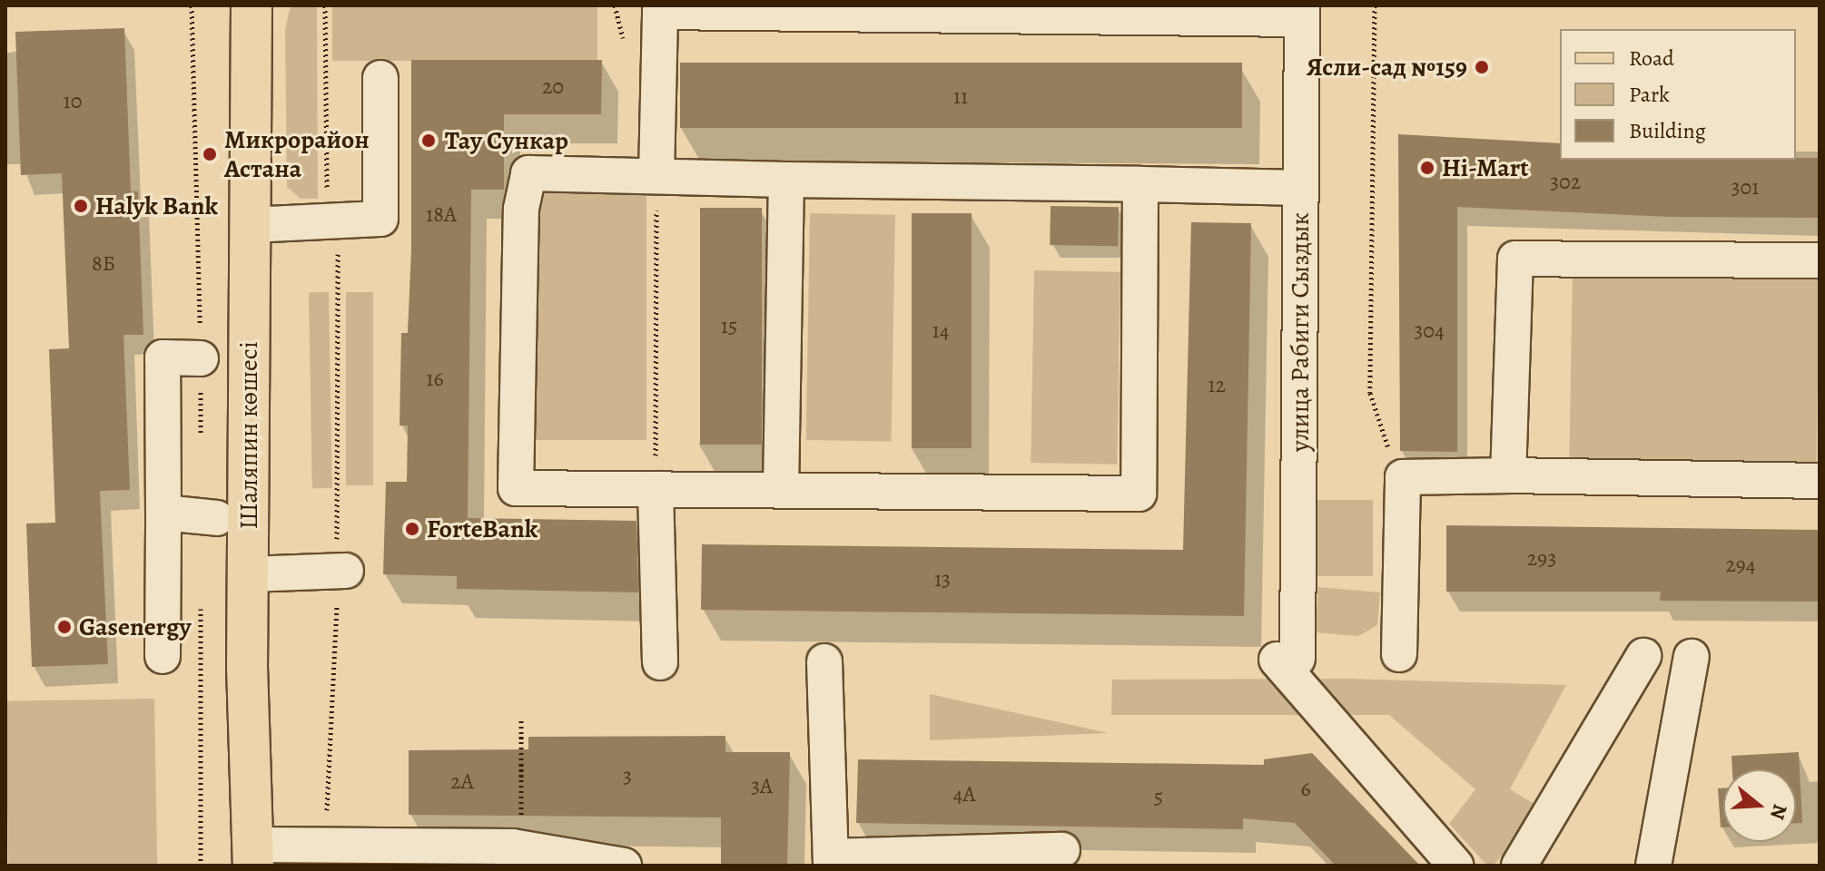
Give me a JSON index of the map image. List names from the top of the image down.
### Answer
{
  "streets": {
    "main road": ["Шаляпин көшесі"],
    "street": ["улица Рабиги Сыздык"]
  },
  "places": [
    "Ясли-сад №159",
    "Тау Сункар",
    "Микрорайон Астана",
    "Hi-Mart",
    "Halyk Bank",
    "ForteBank",
    "Gasenergy"
  ],
  "house_numbers": [
    "20",
    "11",
    "10",
    "302",
    "301",
    "18А",
    "8Б",
    "15",
    "14",
    "304",
    "16",
    "12",
    "293",
    "294",
    "13",
    "3",
    "2А",
    "3А",
    "6",
    "4А",
    "5"
  ],
  "legend": ["Road", "Park", "Building"],
  "north": "right"
}
